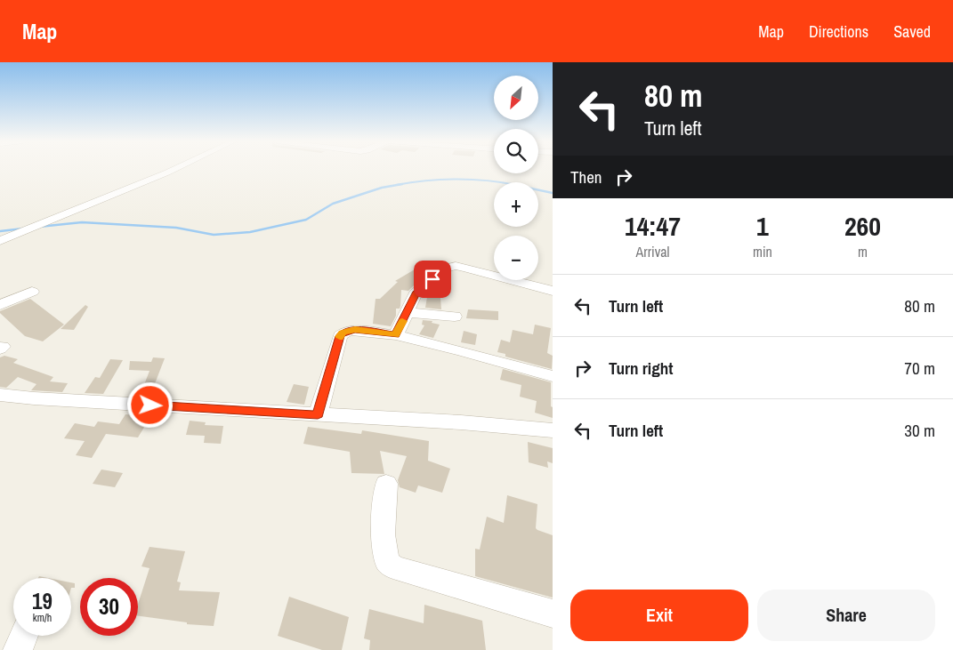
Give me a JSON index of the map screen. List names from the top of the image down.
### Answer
{
  "north": "bottom left",
  "page": {
    "header": "Map",
    "nav": ["Map", "Directions", "Saved"],
    "turn": ["80 m", "Turn left"],
    "map_buttons": ["+", "−"],
    "then": "Then",
    "eta": [
      "14:47",
      "Arrival",
      "1",
      "min",
      "260",
      "m"
    ],
    "list": [
      {
        "name": "Turn left",
        "value": "80 m"
      },
      {
        "name": "Turn right",
        "value": "70 m"
      },
      {
        "name": "Turn left",
        "value": "30 m"
      }
    ],
    "speed": "19 km/h",
    "limit": "30",
    "buttons": ["Exit", "Share"]
  }
}
